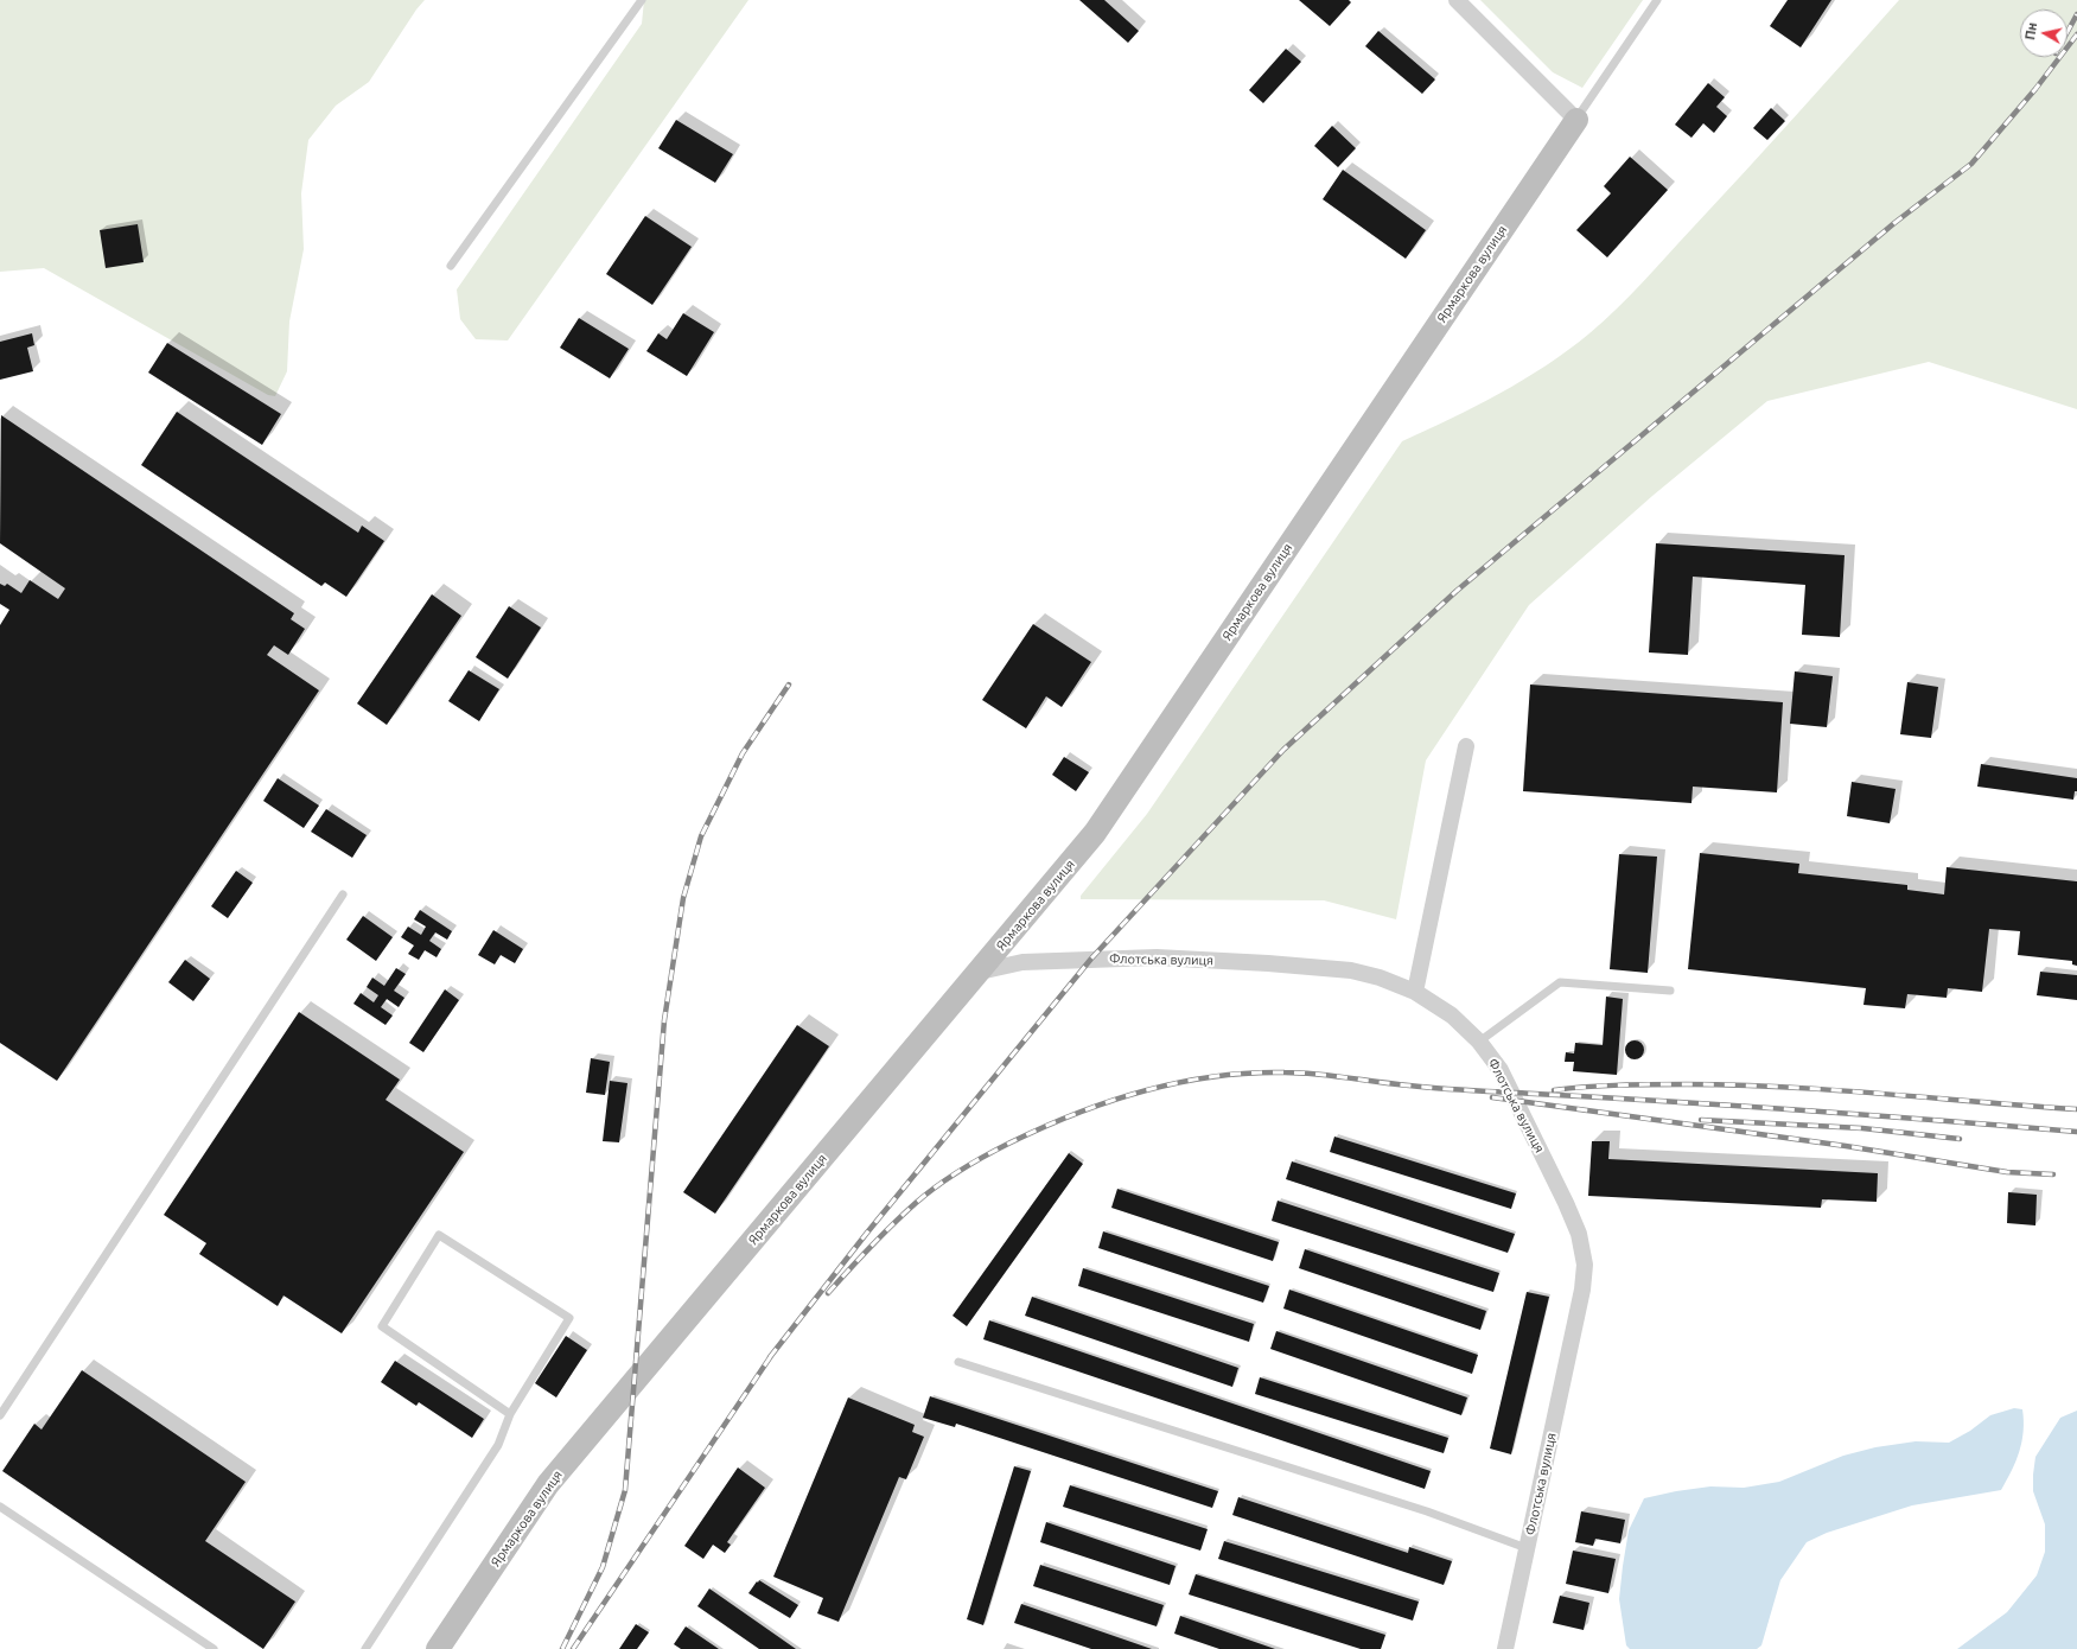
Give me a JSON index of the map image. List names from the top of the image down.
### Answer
{
  "streets": {
    "street": ["Ярмаркова вулиця", "Флотська вулиця"]
  },
  "crossings": [
    ["Ярмаркова вулиця", "Флотська вулиця"]
  ],
  "north": "left"
}
